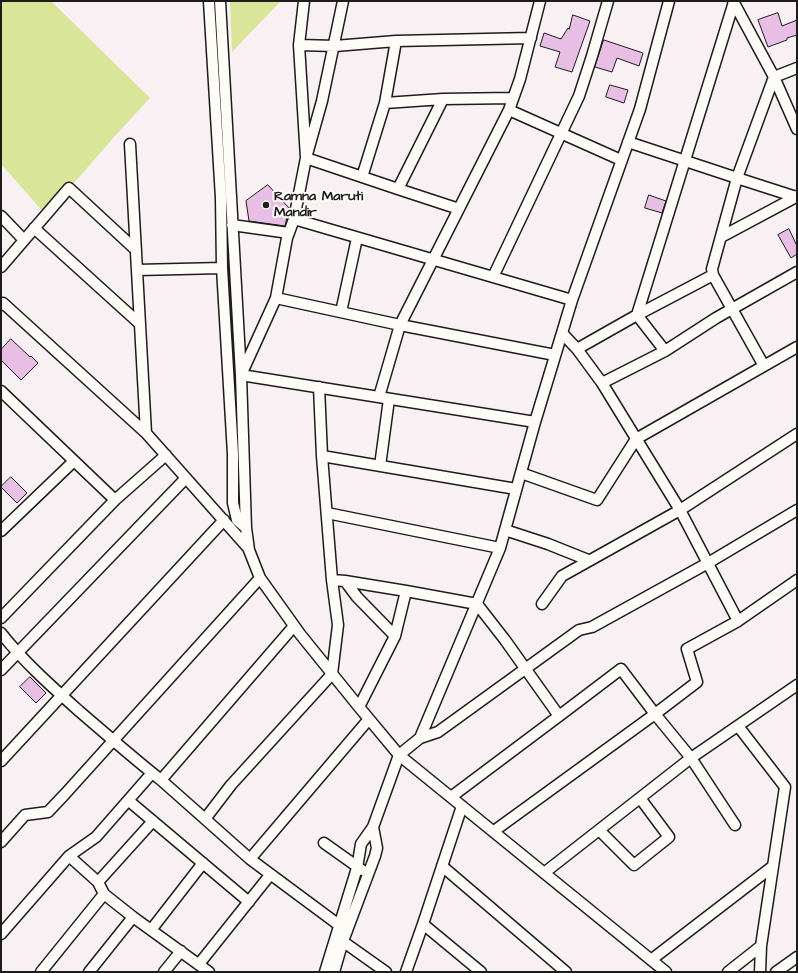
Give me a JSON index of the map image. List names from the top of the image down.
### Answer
{
  "places": ["Ramna Maruti Mandir"]
}
